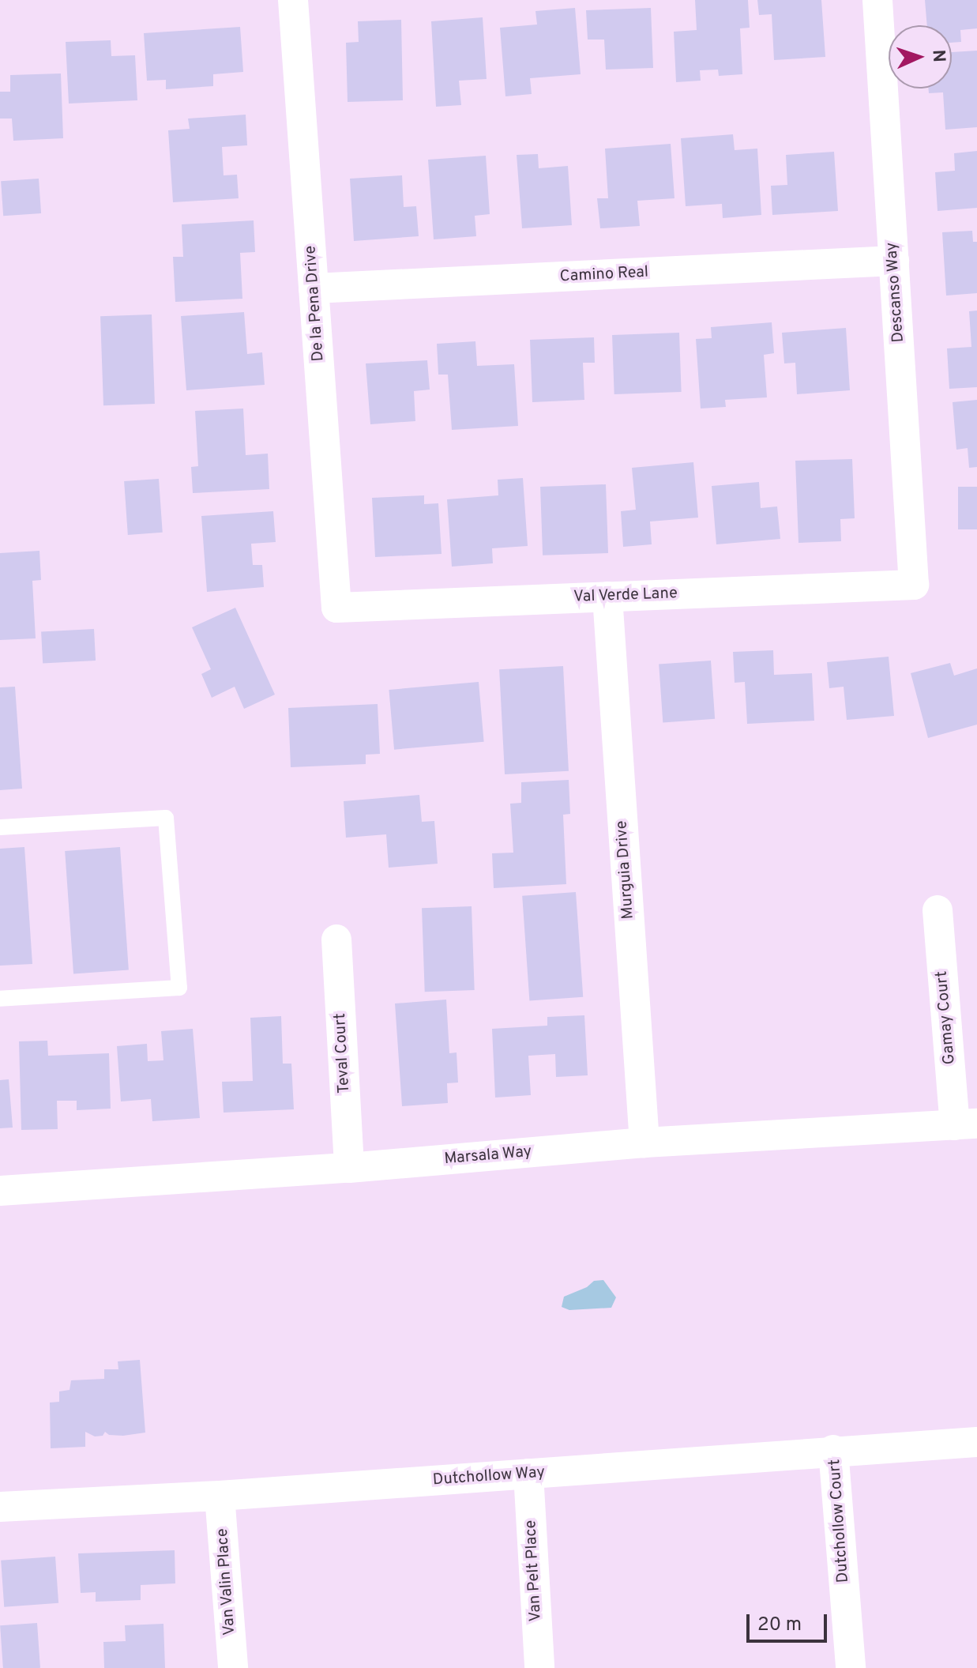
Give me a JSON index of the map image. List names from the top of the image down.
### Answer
{
  "streets": {
    "street": [
      "Camino Real",
      "Descanso Way",
      "De la Pena Drive",
      "Val Verde Lane",
      "Murguia Drive",
      "Gamay Court",
      "Teval Court",
      "Marsala Way",
      "Dutchollow Way",
      "Dutchollow Court",
      "Van Pelt Place",
      "Van Valin Place"
    ]
  },
  "crossings": [
    ["Camino Real", "Descanso Way"],
    ["Camino Real", "De la Pena Drive"],
    ["Descanso Way", "Val Verde Lane"],
    ["De la Pena Drive", "Val Verde Lane"],
    ["Val Verde Lane", "Murguia Drive"],
    ["Murguia Drive", "Marsala Way"],
    ["Gamay Court", "Marsala Way"],
    ["Teval Court", "Marsala Way"],
    ["Dutchollow Way", "Dutchollow Court"],
    ["Dutchollow Way", "Van Pelt Place"],
    ["Dutchollow Way", "Van Valin Place"]
  ],
  "scale_bar": "20 m",
  "north": "right"
}
